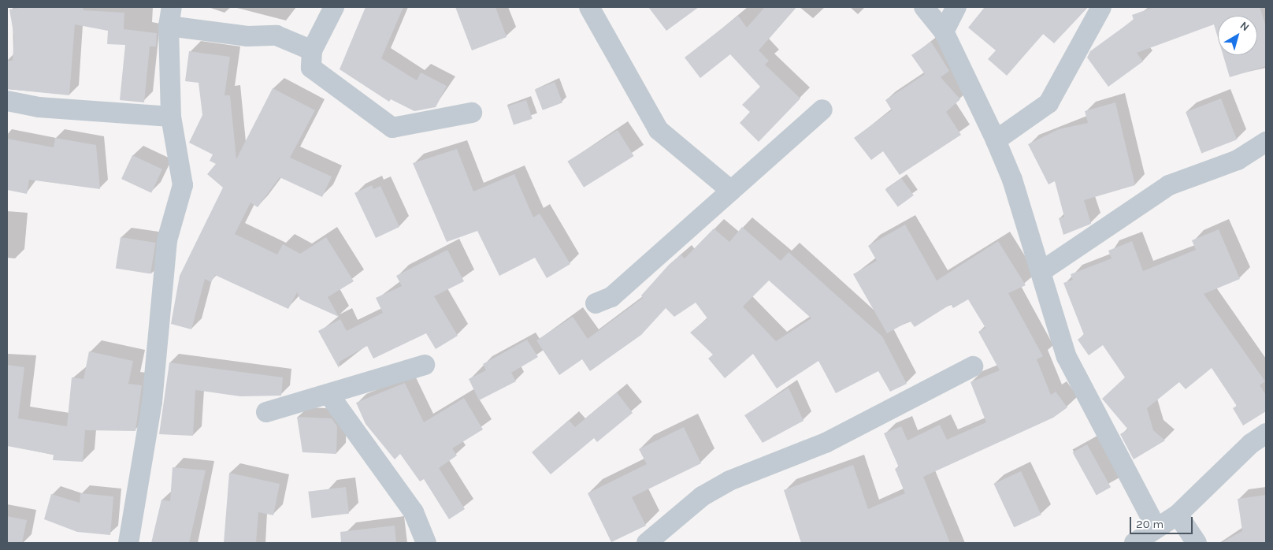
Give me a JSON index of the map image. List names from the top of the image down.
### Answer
{
  "scale_bar": "20 m",
  "north": "top right"
}
